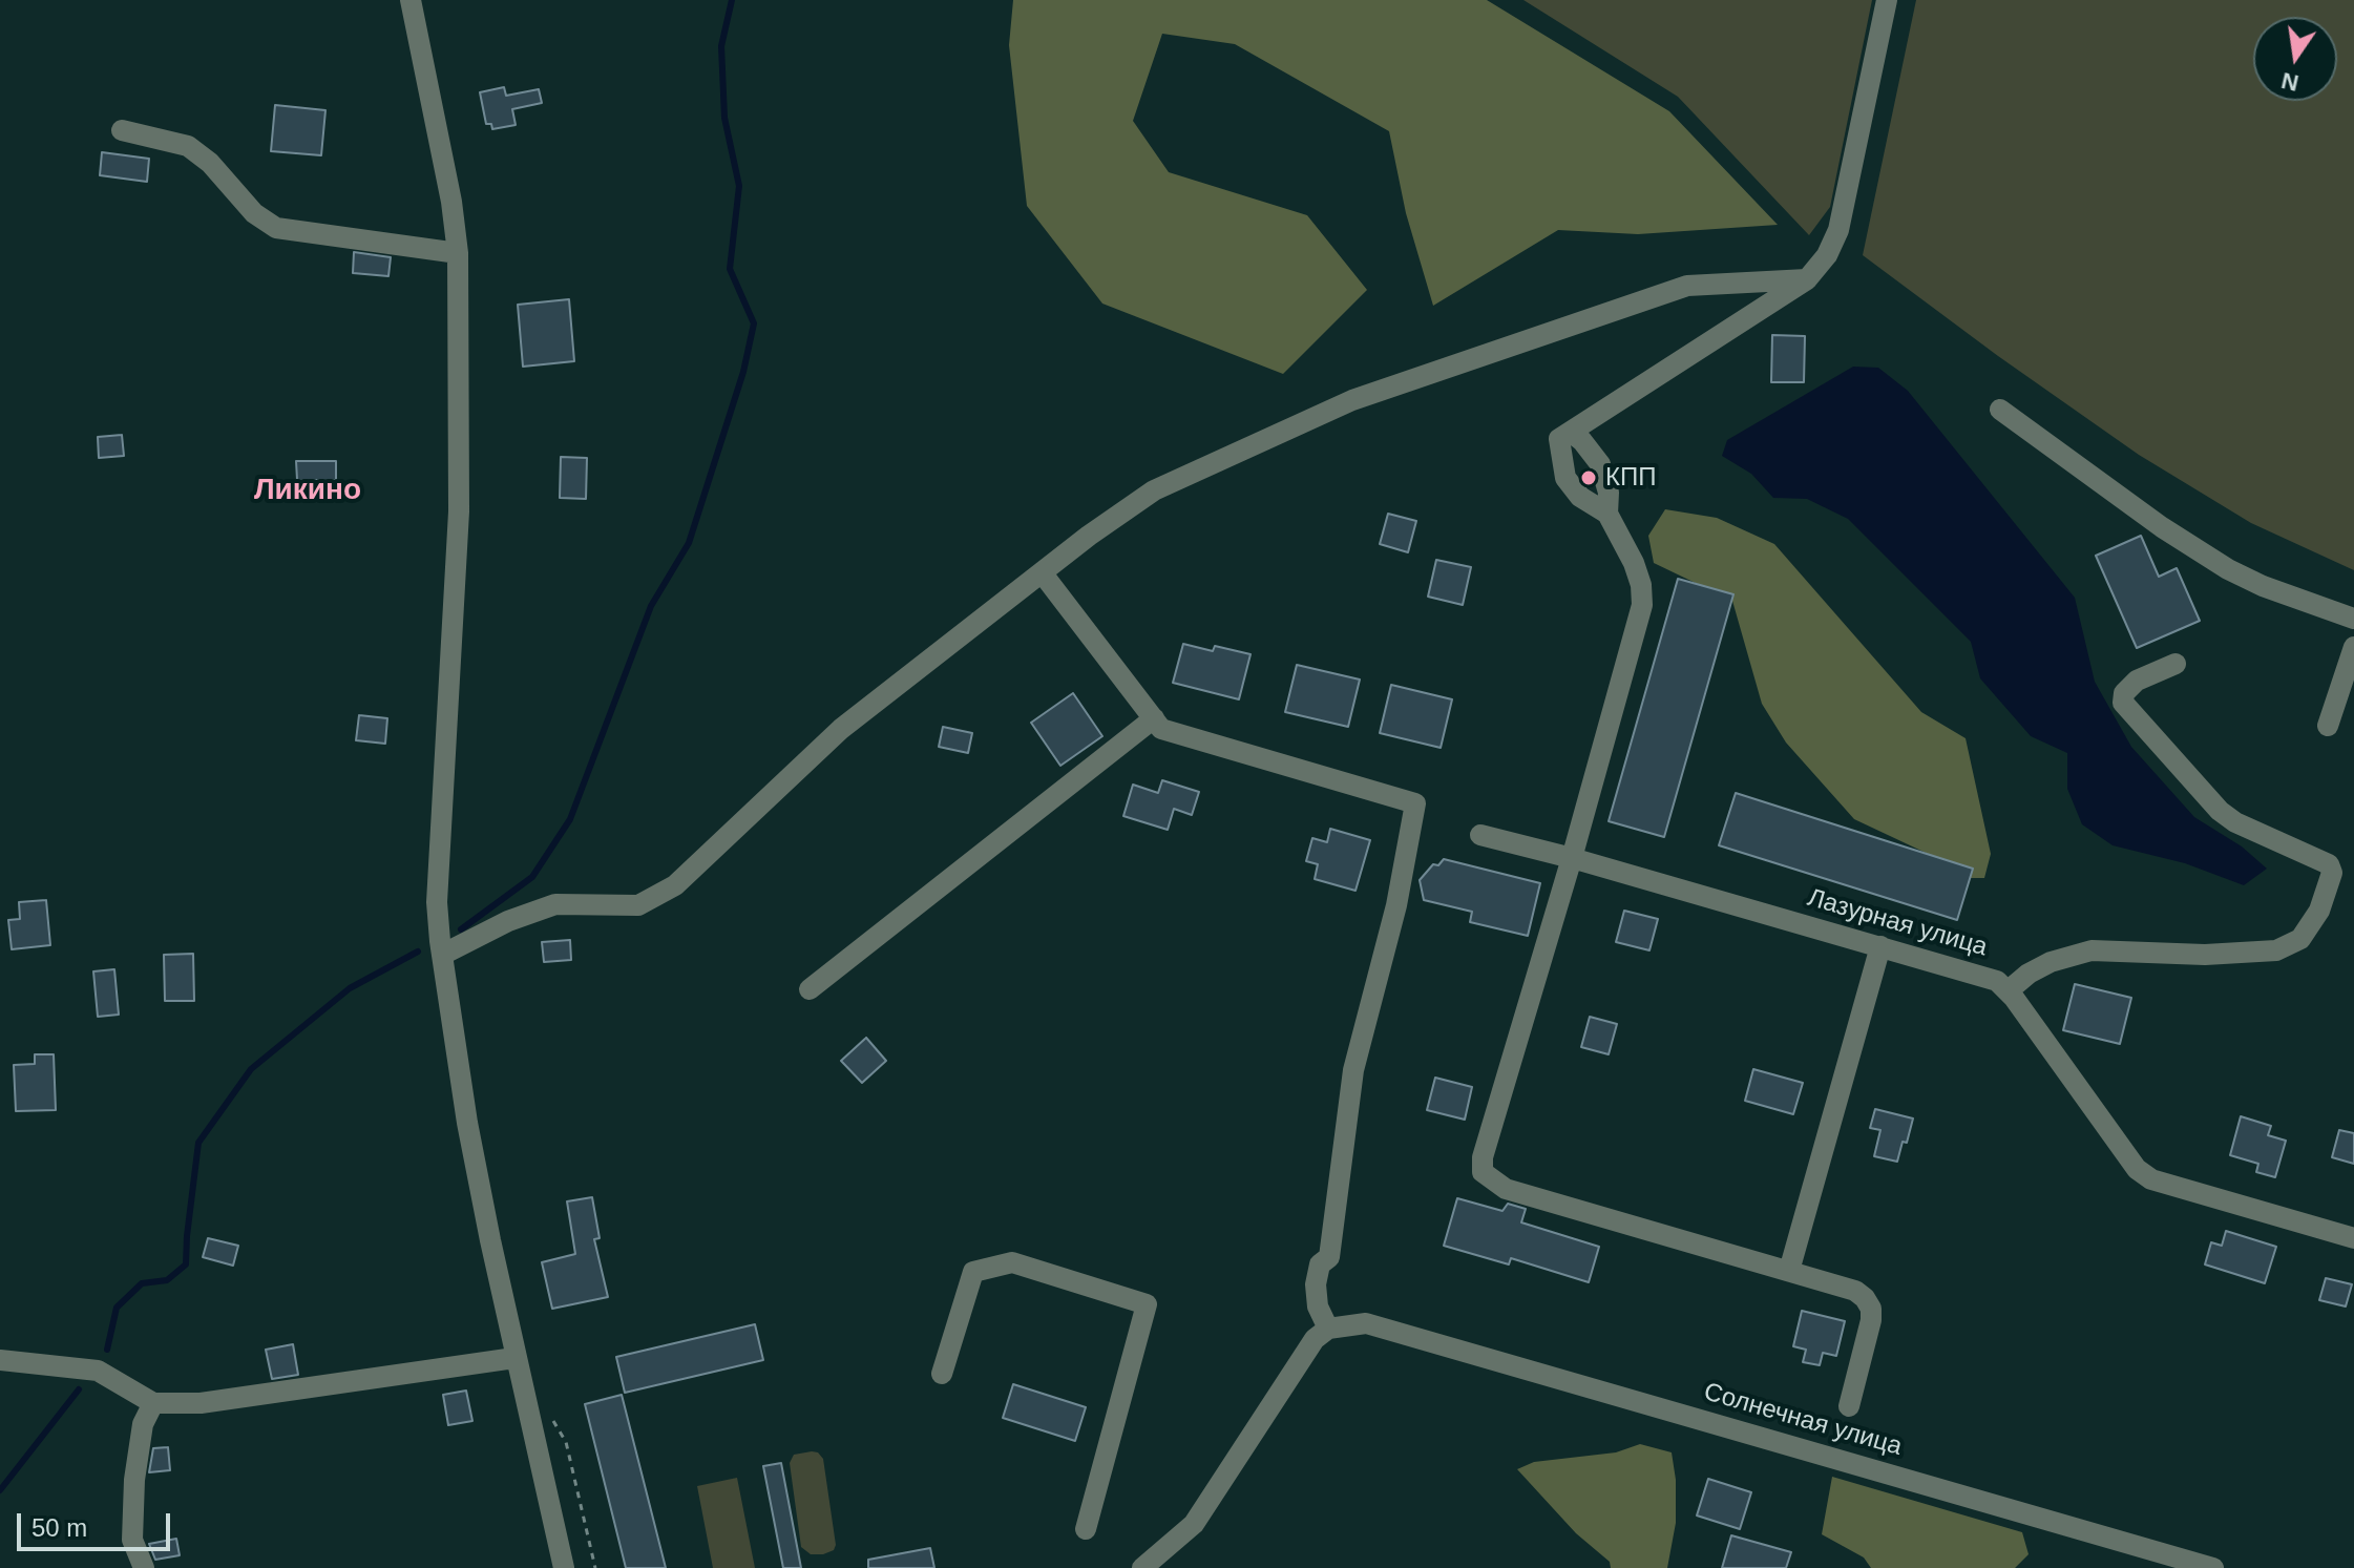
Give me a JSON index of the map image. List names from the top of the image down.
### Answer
{
  "streets": {
    "street": ["Лазурная улица", "Солнечная улица"]
  },
  "districts": ["Ликино"],
  "places": ["КПП"],
  "scale_bar": "50 m",
  "north": "bottom"
}
